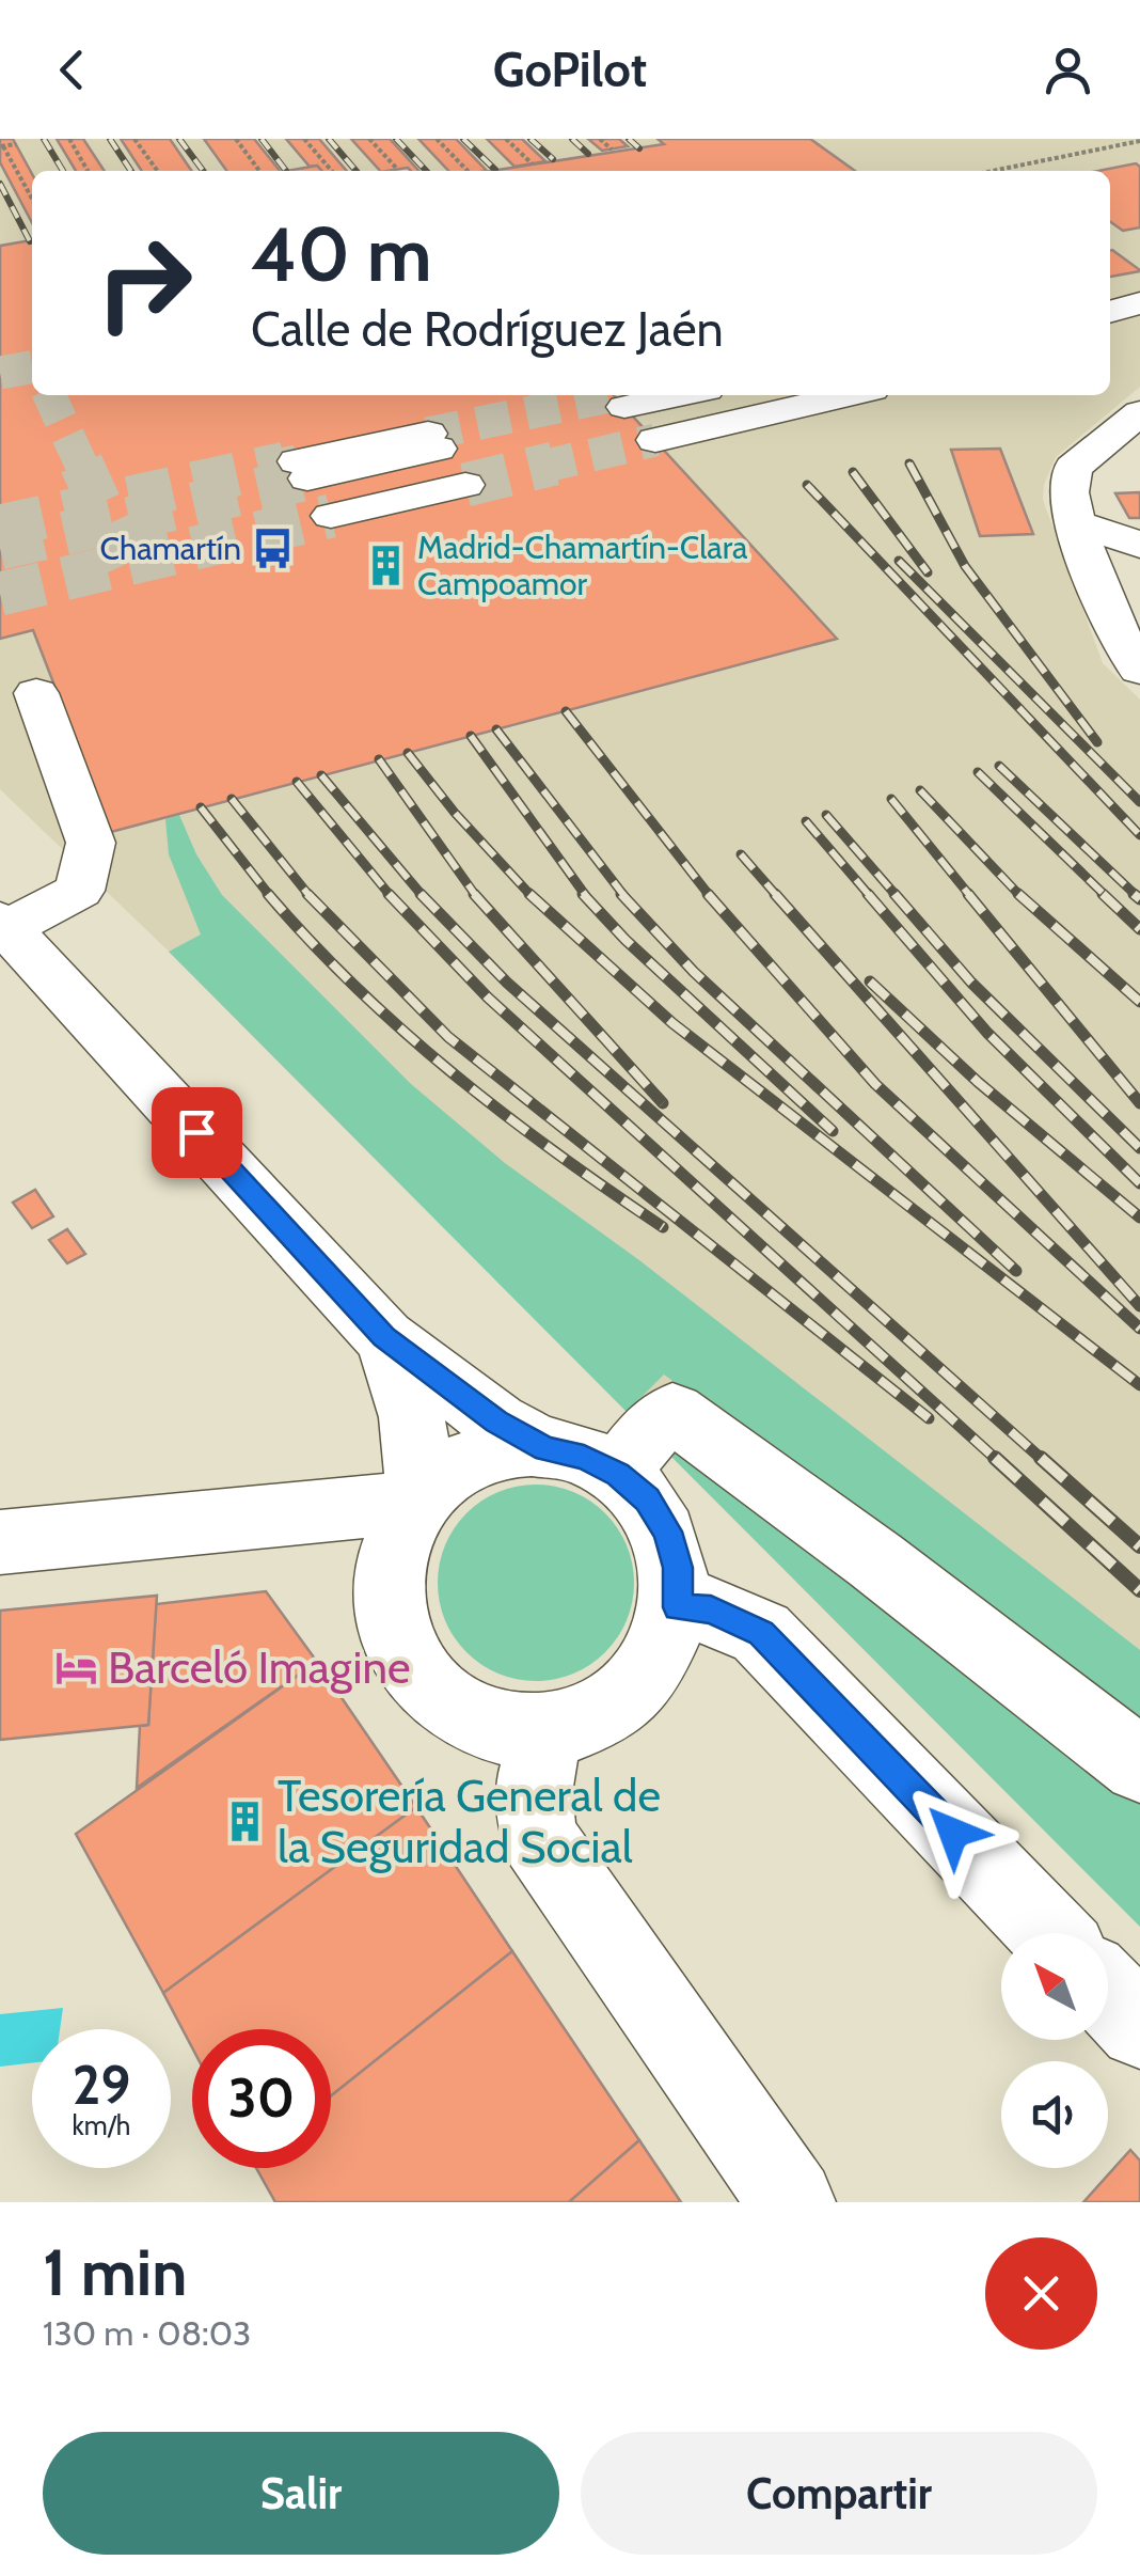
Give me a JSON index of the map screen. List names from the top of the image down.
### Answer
{
  "places": {
    "bus stop": ["Chamartín"],
    "building": ["Madrid-Chamartín-Clara Campoamor", "Tesorería General de la Seguridad Social"],
    "hotel": ["Barceló Imagine"]
  },
  "north": "top left",
  "page": {
    "header": "GoPilot",
    "turn": ["40 m", "Calle de Rodríguez Jaén"],
    "speed": "29 km/h",
    "limit": "30",
    "heading": ["1 min", "130 m · 08:03"],
    "buttons": ["Salir", "Compartir"]
  }
}
